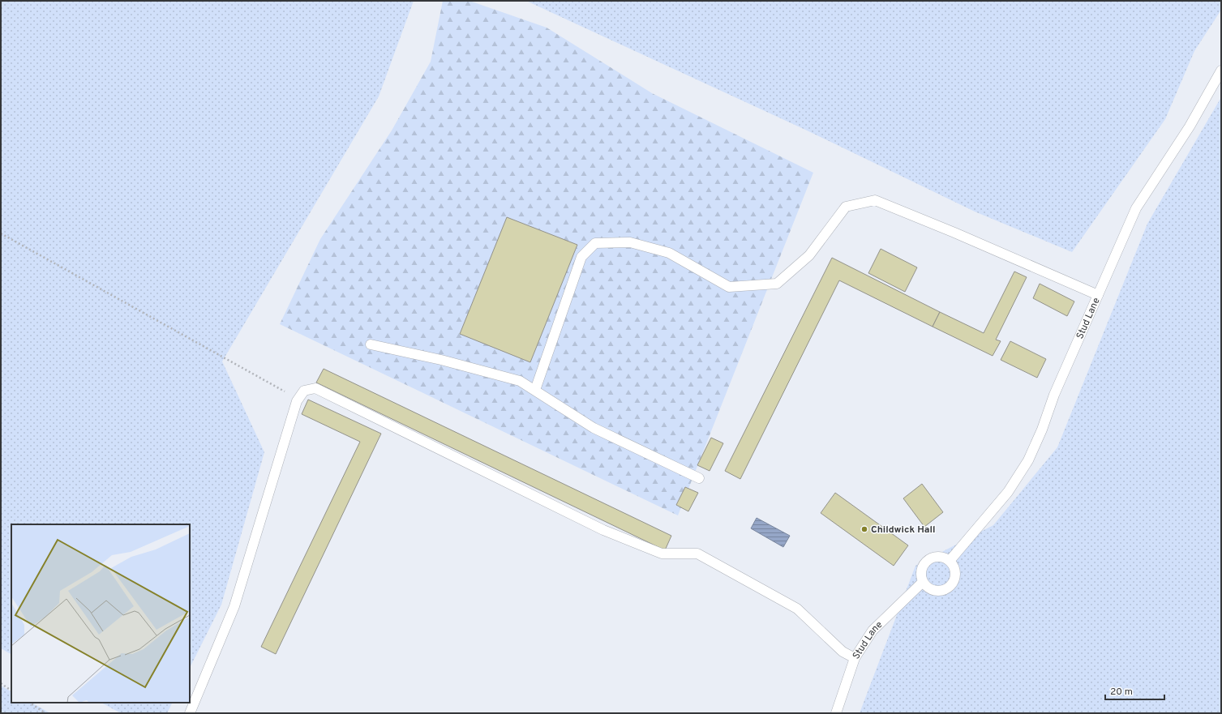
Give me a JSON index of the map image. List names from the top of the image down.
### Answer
{
  "streets": {
    "lane": ["Stud Lane"]
  },
  "places": ["Childwick Hall"],
  "scale_bar": "20 m"
}
